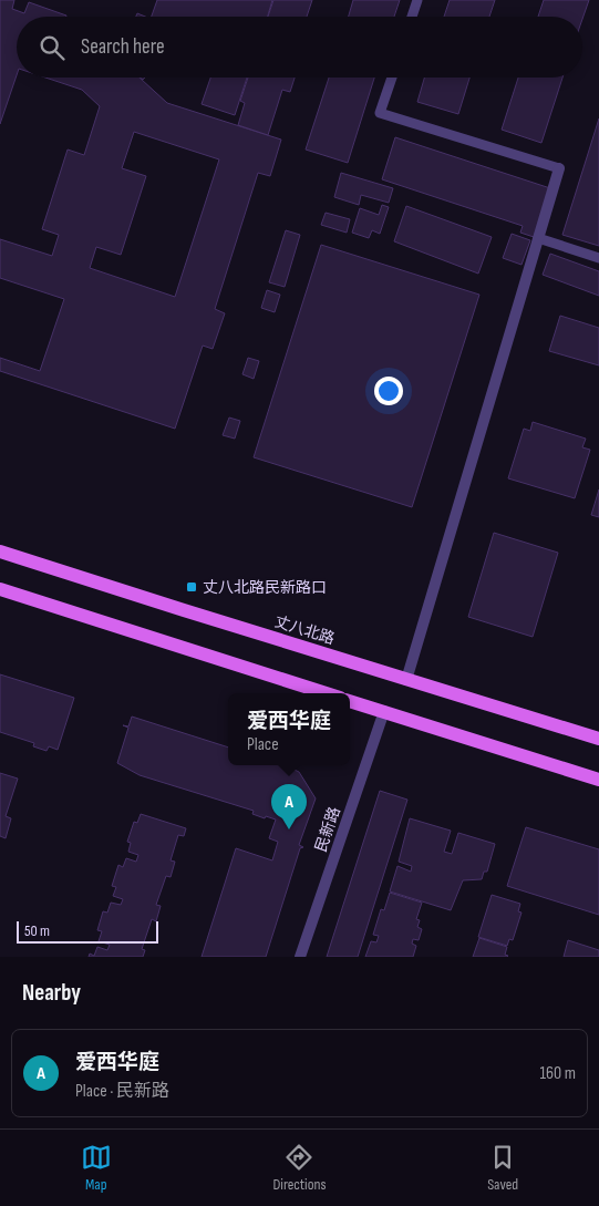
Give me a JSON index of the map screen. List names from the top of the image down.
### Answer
{
  "streets": {
    "main road": ["丈八北路"],
    "street": ["民新路"]
  },
  "places": {
    "transit": ["丈八北路民新路口"]
  },
  "scale_bar": "50 m",
  "page": {
    "search": "Search here",
    "popup": ["爱西华庭", "Place"],
    "pins": "A",
    "scale": "50 m",
    "heading": "Nearby",
    "list": [
      {
        "mark": "A",
        "name": "爱西华庭",
        "note": "Place · 民新路",
        "value": "160 m"
      }
    ],
    "nav": ["Map", "Directions", "Saved"]
  }
}
